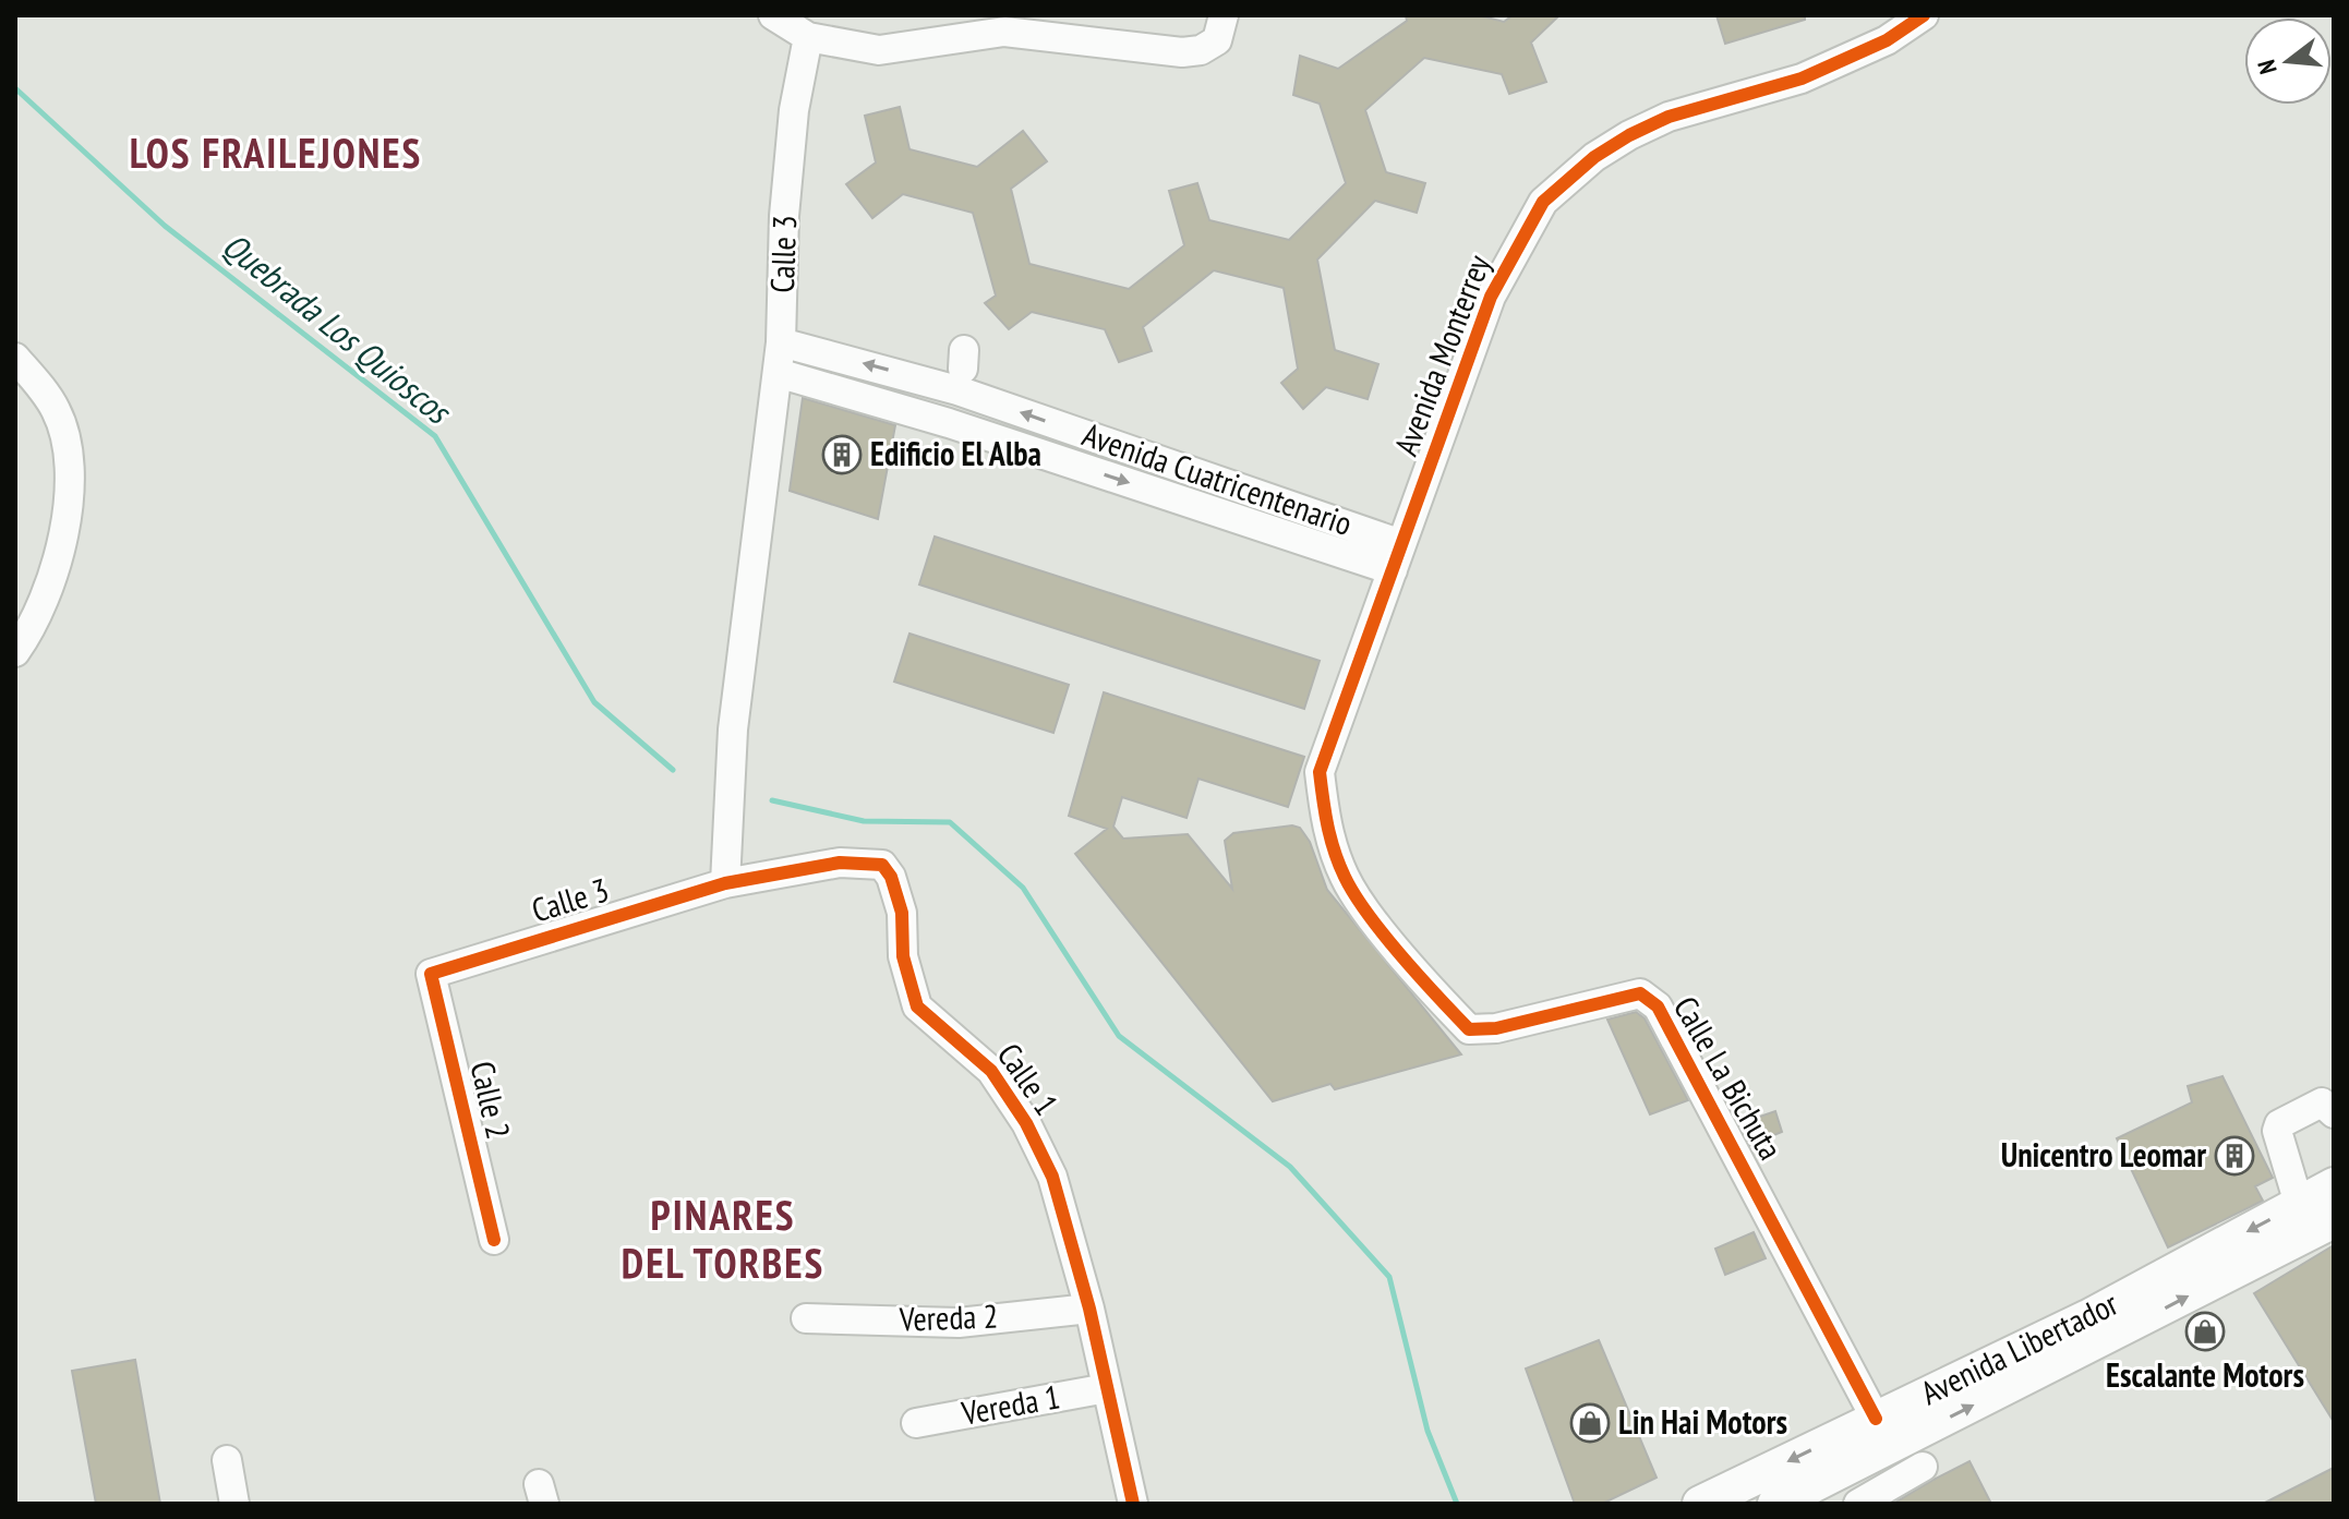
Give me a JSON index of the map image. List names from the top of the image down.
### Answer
{
  "streets": {
    "main road": ["Avenida Libertador"],
    "street": [
      "Calle 3",
      "Avenida Monterrey",
      "Avenida Cuatricentenario",
      "Calle La Bichuta",
      "Calle 1",
      "Calle 2",
      "Vereda 2",
      "Vereda 1"
    ]
  },
  "crossings": [
    ["Calle 3", "Avenida Cuatricentenario"],
    ["Calle 3", "Calle 1"],
    ["Calle 3", "Calle 2"],
    ["Avenida Monterrey", "Avenida Cuatricentenario"],
    ["Avenida Monterrey", "Calle La Bichuta"],
    ["Avenida Cuatricentenario", "Calle La Bichuta"],
    ["Calle La Bichuta", "Avenida Libertador"],
    ["Calle 1", "Vereda 2"],
    ["Calle 1", "Vereda 1"]
  ],
  "districts": ["LOS FRAILEJONES", "PINARES DEL TORBES"],
  "water": ["Quebrada Los Quioscos"],
  "places": {
    "building": ["Edificio El Alba", "Unicentro Leomar"],
    "shop": ["Escalante Motors", "Lin Hai Motors"]
  },
  "north": "left"
}
